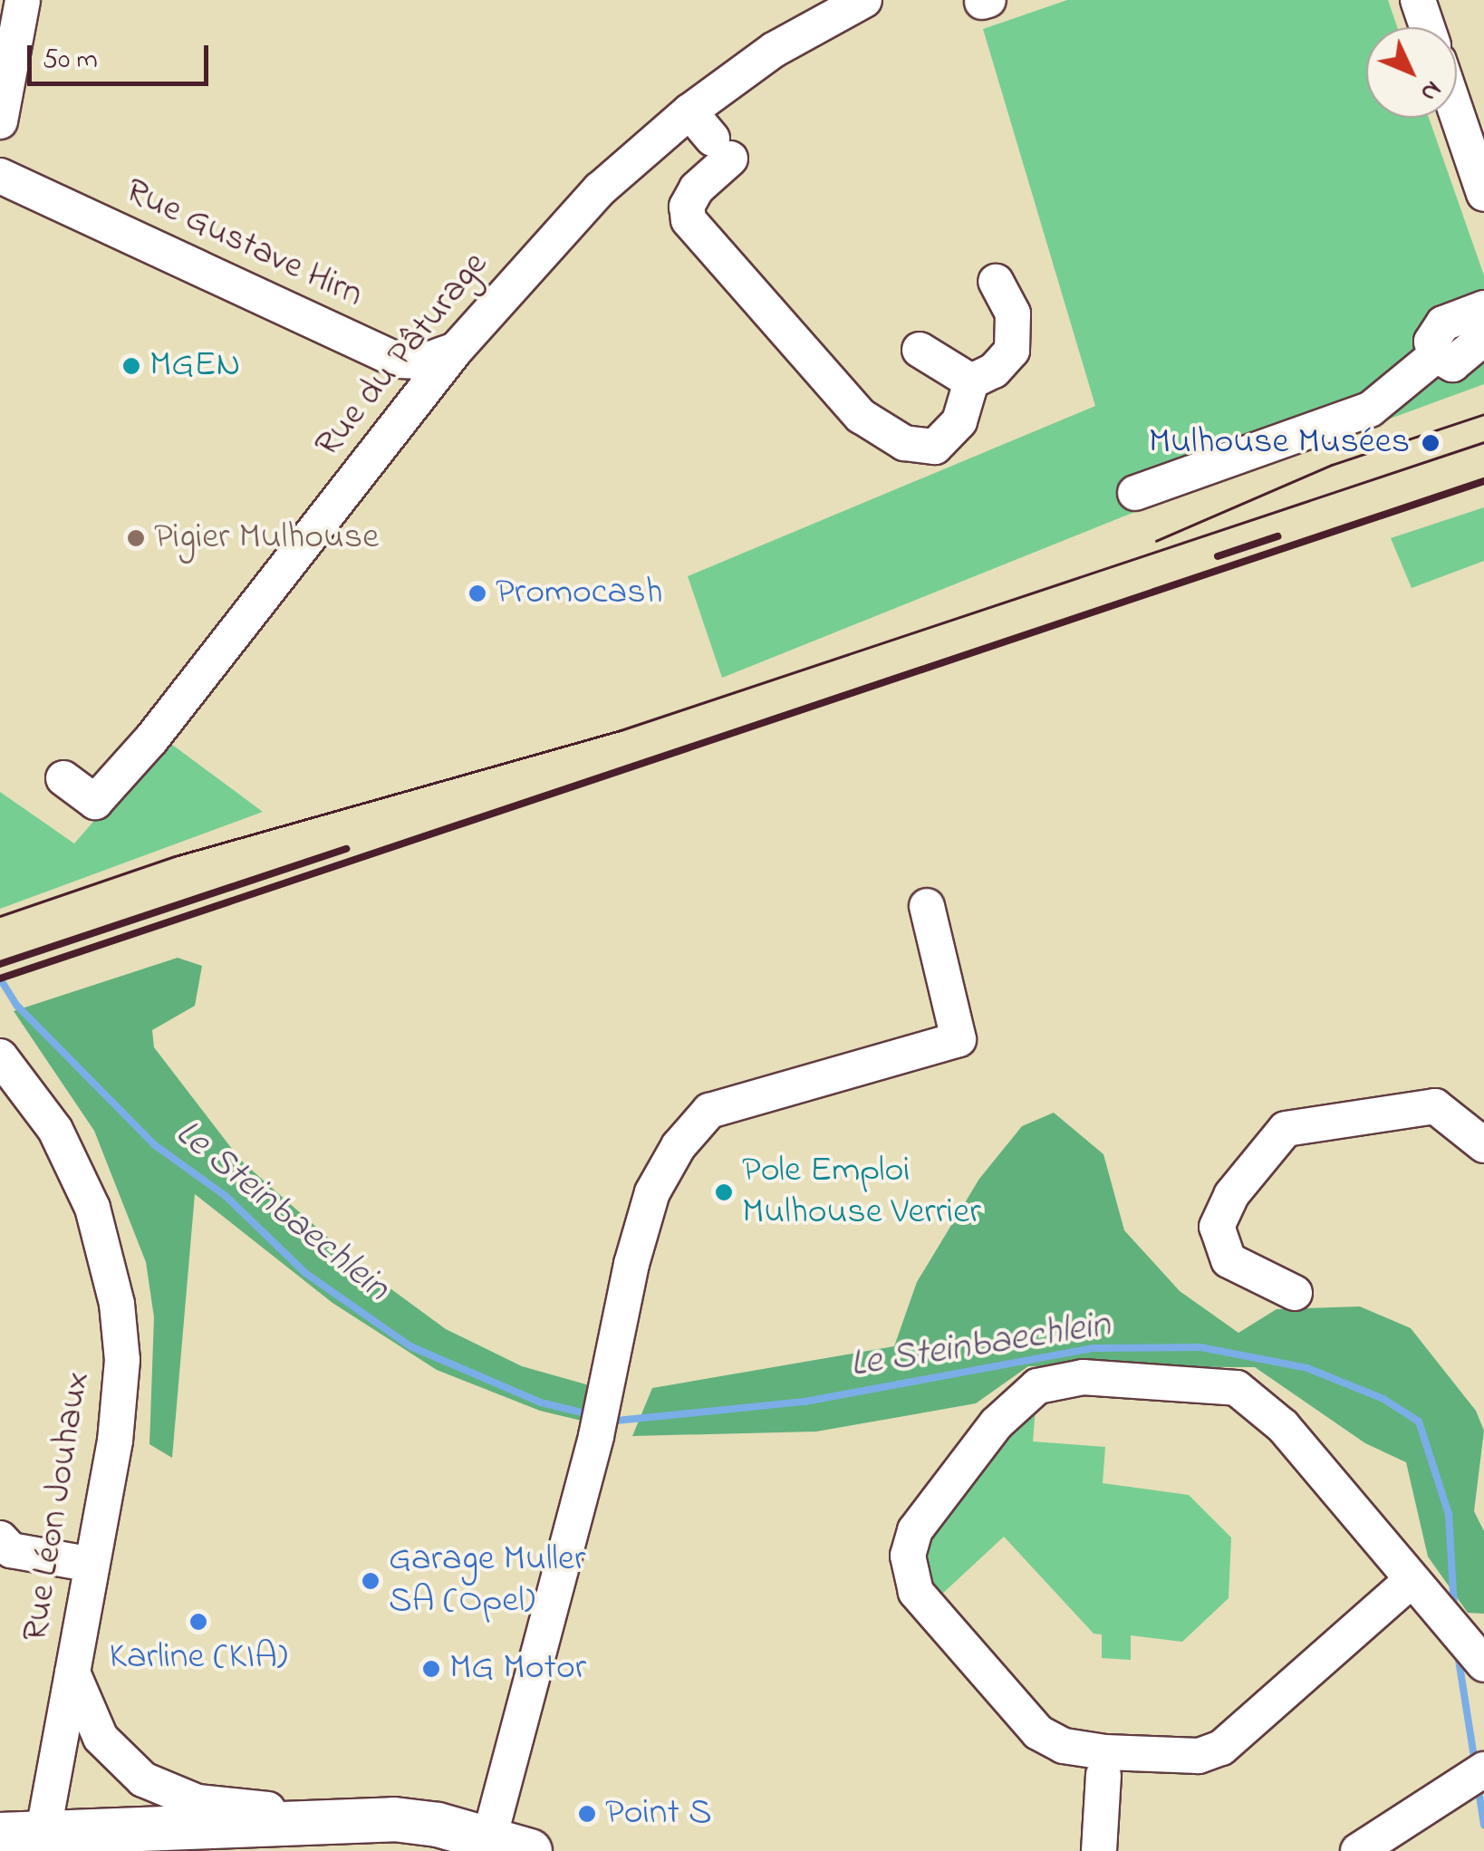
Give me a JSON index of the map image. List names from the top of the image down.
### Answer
{
  "streets": {
    "street": ["Rue Gustave Hirn", "Rue du Pâturage", "Rue Léon Jouhaux"]
  },
  "water": ["Le Steinbaechlein"],
  "places": [
    "MGEN",
    "Mulhouse Musées",
    "Pigier Mulhouse",
    "Promocash",
    "Pole Emploi Mulhouse Verrier",
    "Garage Muller SA (Opel)",
    "Karline (KIA)",
    "MG Motor",
    "Point S"
  ],
  "scale_bar": "50 m",
  "north": "bottom right"
}
